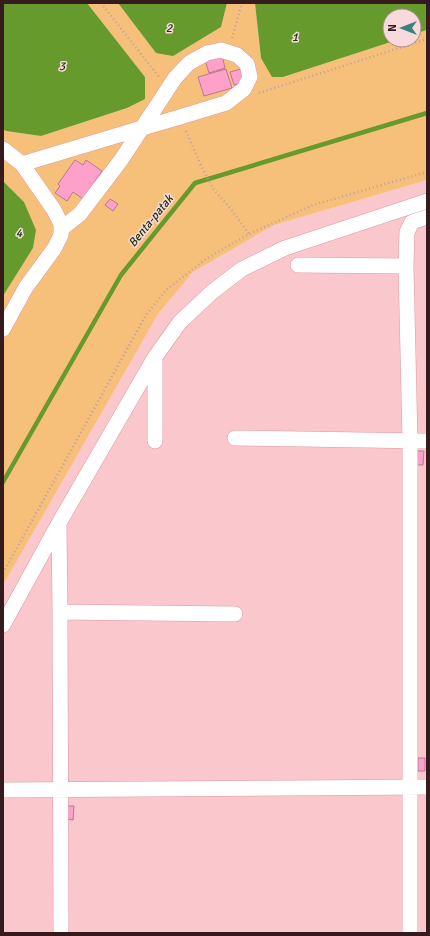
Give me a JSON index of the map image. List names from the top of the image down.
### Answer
{
  "water": [
    "2",
    "1",
    "3",
    "Benta-patak",
    "4"
  ],
  "north": "left"
}
